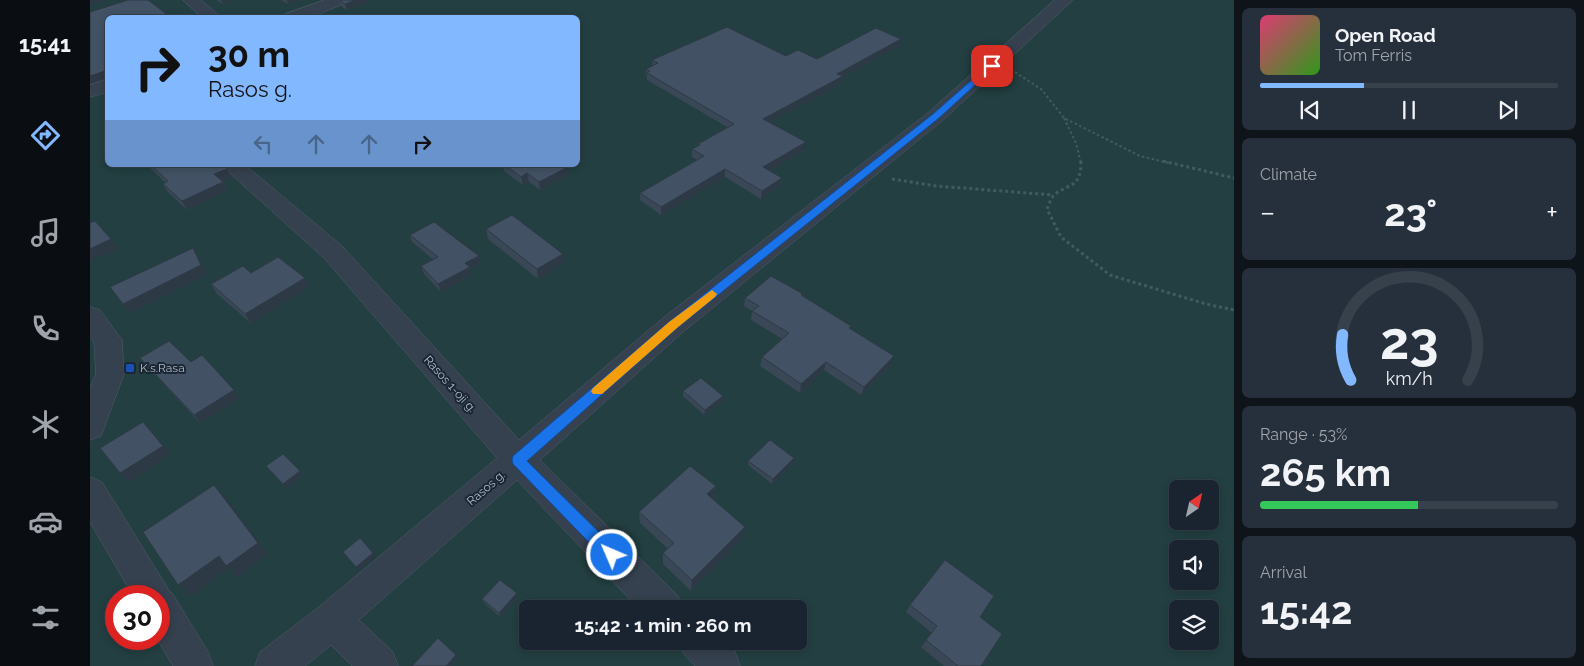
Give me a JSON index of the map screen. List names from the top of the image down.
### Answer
{
  "streets": {
    "street": ["Rasos 1-oji g.", "Rasos g."]
  },
  "crossings": [
    ["Rasos 1-oji g.", "Rasos g."]
  ],
  "places": {
    "transit": ["K.s.Rasa"]
  },
  "north": "top right",
  "page": {
    "tabs": "15:41",
    "turn": ["30 m", "Rasos g."],
    "song": ["Open Road", "Tom Ferris"],
    "tile": [
      "Climate",
      ["Range · 53%", "265 km"],
      ["Arrival", "15:42"]
    ],
    "heat": ["−", "23°", "+"],
    "limit": "30",
    "trip": "15:42 · 1 min · 260 m",
    "gauge": ["23", "km/h"]
  }
}
